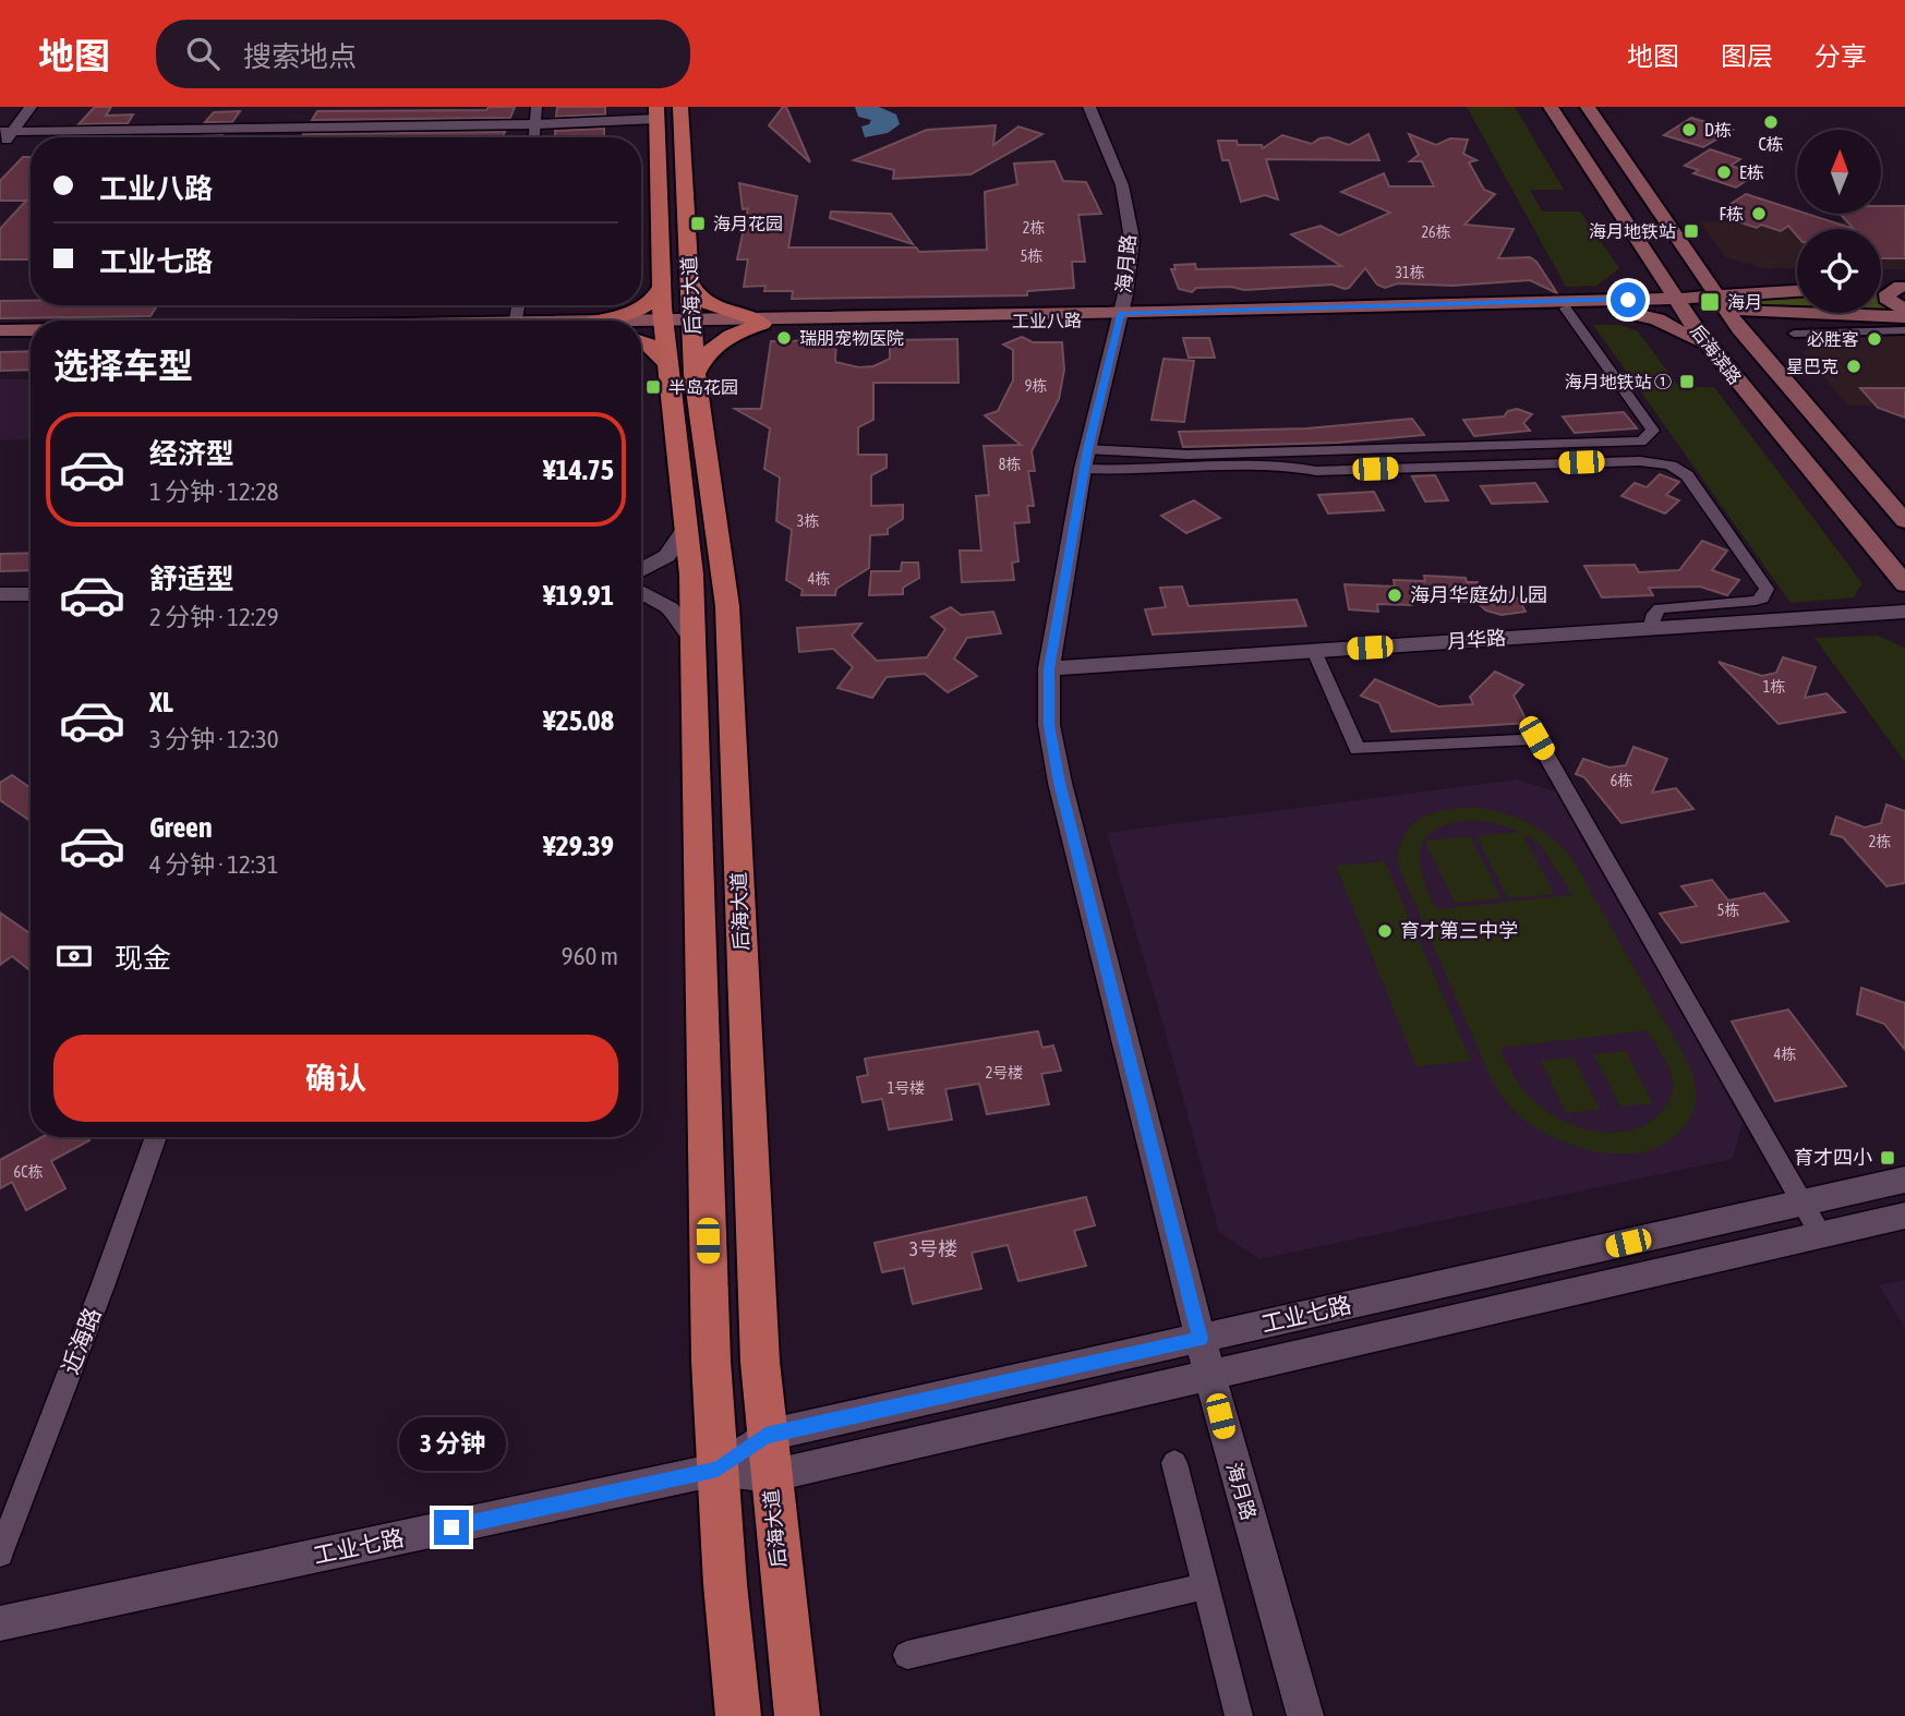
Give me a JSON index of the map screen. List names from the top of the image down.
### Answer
{
  "streets": {
    "main road": ["后海大道", "工业八路", "后海滨路"],
    "street": [
      "海月路",
      "月华路",
      "工业七路",
      "近海路"
    ]
  },
  "crossings": [
    ["海月路", "工业八路"],
    ["海月路", "月华路"],
    ["海月路", "工业七路"],
    ["后海大道", "工业八路"],
    ["后海大道", "工业七路"],
    ["工业八路", "后海滨路"]
  ],
  "places": {
    "other": [
      "C栋",
      "D栋",
      "E栋",
      "F栋",
      "瑞朋宠物医院",
      "必胜客",
      "星巴克",
      "海月华庭幼儿园",
      "育才第三中学"
    ],
    "transit": [
      "海月花园",
      "海月地铁站",
      "海月",
      "海月地铁站 ①",
      "半岛花园",
      "育才四小"
    ]
  },
  "house_numbers": [
    "2栋",
    "26栋",
    "5栋",
    "31栋",
    "9栋",
    "8栋",
    "3栋",
    "4栋",
    "1栋",
    "6栋",
    "2栋",
    "5栋",
    "4栋",
    "2号楼",
    "1号楼",
    "6C栋",
    "3号楼"
  ],
  "north": "top",
  "page": {
    "header": "地图",
    "search": "搜索地点",
    "nav": ["地图", "图层", "分享"],
    "banner": ["工业八路", "工业七路"],
    "heading": "选择车型",
    "list": [
      {
        "name": "经济型",
        "note": "1 分钟 · 12:28",
        "value": "¥14.75"
      },
      {
        "name": "舒适型",
        "note": "2 分钟 · 12:29",
        "value": "¥19.91"
      },
      {
        "name": "XL",
        "note": "3 分钟 · 12:30",
        "value": "¥25.08"
      },
      {
        "name": "Green",
        "note": "4 分钟 · 12:31",
        "value": "¥29.39"
      }
    ],
    "pay": ["现金", "960 m"],
    "buttons": "确认",
    "bubble": "3 分钟"
  }
}
